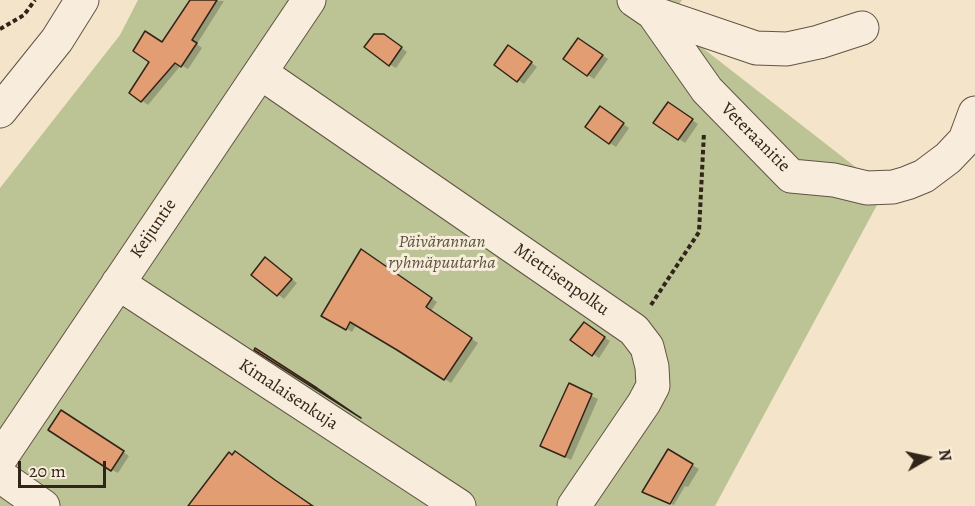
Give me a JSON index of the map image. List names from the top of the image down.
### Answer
{
  "streets": {
    "street": [
      "Veteraanitie",
      "Keijuntie",
      "Miettisenpolku",
      "Kimalaisenkuja"
    ]
  },
  "crossings": [
    ["Keijuntie", "Miettisenpolku"],
    ["Keijuntie", "Kimalaisenkuja"]
  ],
  "parks": ["Päivärannan ryhmäpuutarha"],
  "scale_bar": "20 m",
  "north": "right"
}
